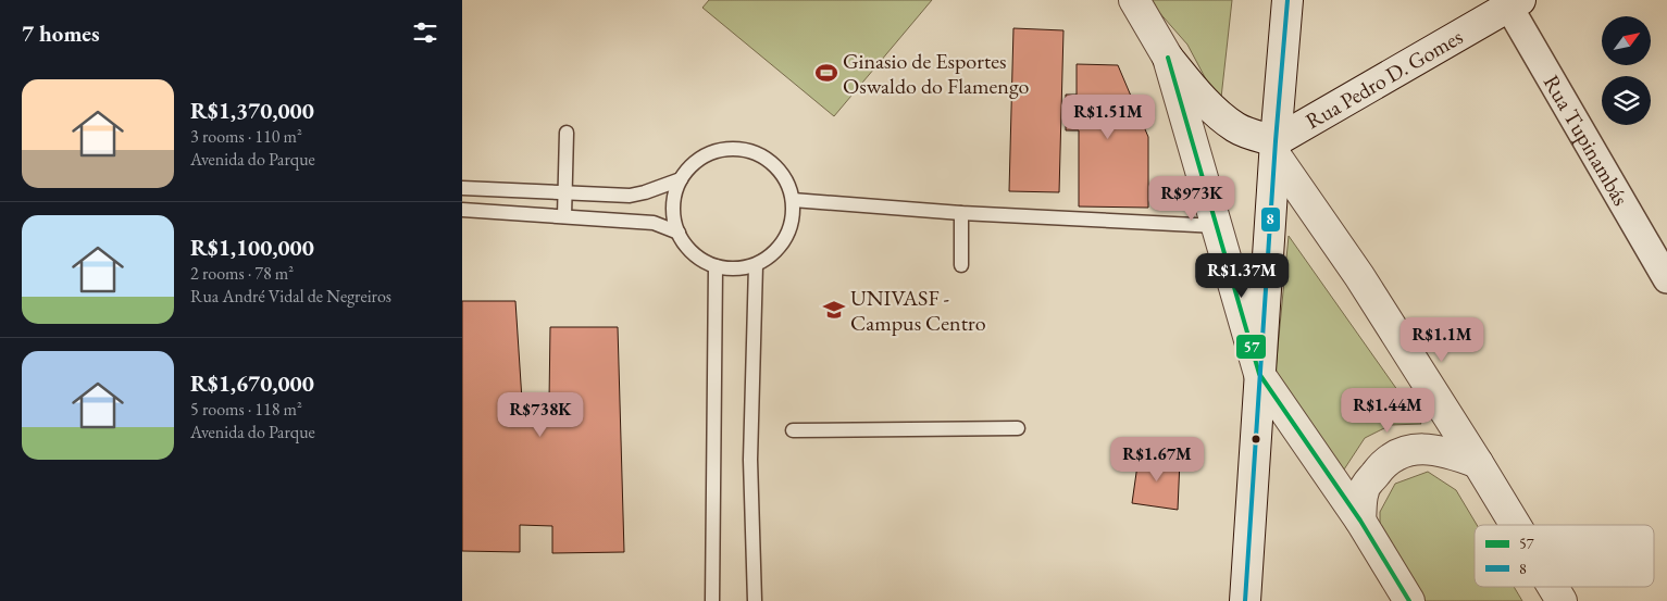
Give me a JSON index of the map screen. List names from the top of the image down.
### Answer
{
  "streets": {
    "street": ["Rua Pedro D. Gomes", "Rua Tupinambás"]
  },
  "crossings": [
    ["Rua Pedro D. Gomes", "Rua Tupinambás"]
  ],
  "places": {
    "sports": ["Ginasio de Esportes Oswaldo do Flamengo"],
    "school or university": ["UNIVASF - Campus Centro"]
  },
  "lines": ["transit line 8", "transit line 57"],
  "legend": ["57", "8"],
  "north": "top right",
  "page": {
    "heading": "7 homes",
    "list": [
      {
        "name": "R$1,370,000",
        "note": "3 rooms · 110 m² · Avenida do Parque"
      },
      {
        "name": "R$1,100,000",
        "note": "2 rooms · 78 m² · Rua André Vidal de Negreiros"
      },
      {
        "name": "R$1,670,000",
        "note": "5 rooms · 118 m² · Avenida do Parque"
      }
    ],
    "price": [
      "R$1.51M",
      "R$973K",
      "R$1.37M",
      "R$1.1M",
      "R$1.44M",
      "R$738K",
      "R$1.67M"
    ]
  }
}
